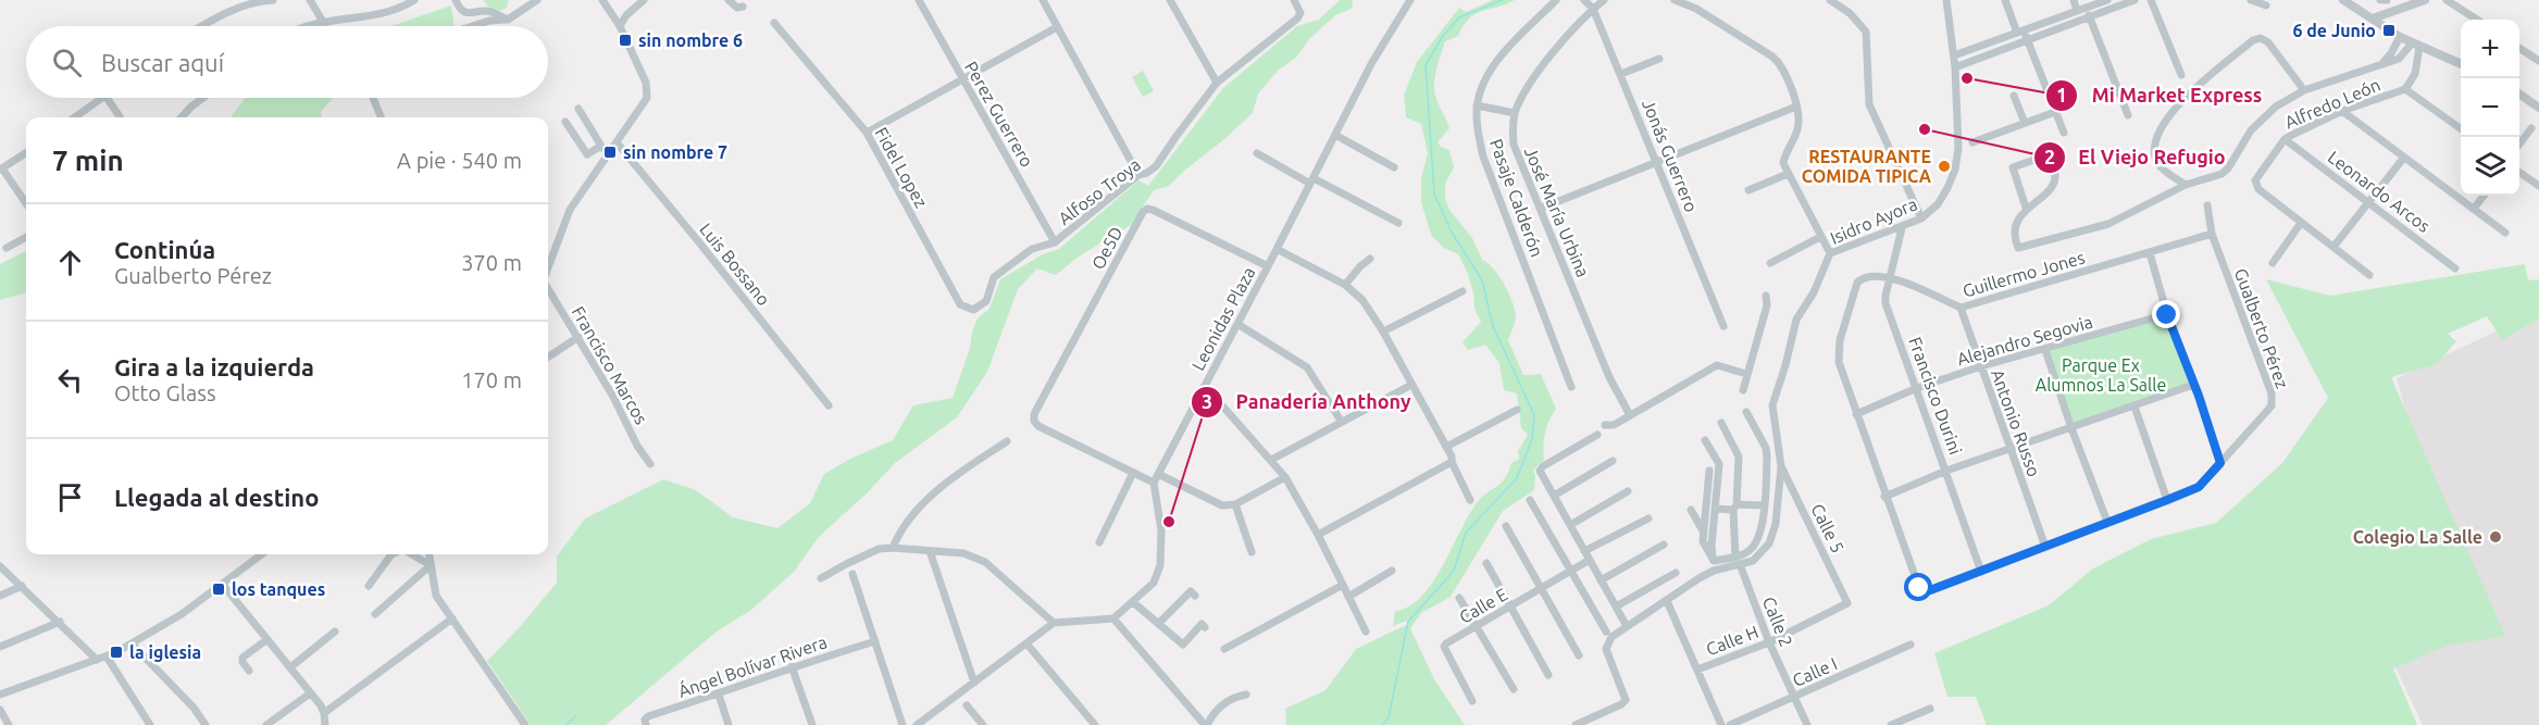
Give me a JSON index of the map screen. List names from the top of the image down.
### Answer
{
  "streets": {
    "street": [
      "Alfredo León",
      "Perez Guerrero",
      "Jonás Guerrero",
      "Fidel Lopez",
      "Alfoso Troya",
      "Leonardo Arcos",
      "Pasaje Calderón",
      "José María Urbina",
      "Isidro Ayora",
      "Oe5D",
      "Luis Bossano",
      "Guillermo Jones",
      "Leonidas Plaza",
      "Gualberto Pérez",
      "Alejandro Segovia",
      "Francisco Marcos",
      "Francisco Durini",
      "Antonio Russo",
      "Calle 5",
      "Calle E",
      "Calle 2",
      "Calle H",
      "Ángel Bolívar Rivera",
      "Calle I"
    ]
  },
  "crossings": [
    ["Alfredo León", "Leonardo Arcos"],
    ["Perez Guerrero", "Alfoso Troya"],
    ["Jonás Guerrero", "José María Urbina"],
    ["Fidel Lopez", "Alfoso Troya"],
    ["Isidro Ayora", "Francisco Durini"],
    ["Isidro Ayora", "Calle 5"],
    ["Isidro Ayora", "Calle 2"],
    ["Oe5D", "Leonidas Plaza"],
    ["Guillermo Jones", "Gualberto Pérez"],
    ["Guillermo Jones", "Francisco Durini"],
    ["Guillermo Jones", "Antonio Russo"],
    ["Gualberto Pérez", "Francisco Durini"],
    ["Gualberto Pérez", "Antonio Russo"],
    ["Alejandro Segovia", "Francisco Durini"],
    ["Alejandro Segovia", "Antonio Russo"],
    ["Calle 5", "Calle H"],
    ["Calle 2", "Calle H"],
    ["Calle 2", "Calle I"]
  ],
  "parks": ["Parque Ex Alumnos La Salle"],
  "places": {
    "transit": [
      "6 de Junio",
      "sin nombre 6",
      "sin nombre 7",
      "los tanques",
      "la iglesia"
    ],
    "other": [
      "Mi Market Express",
      "El Viejo Refugio",
      "RESTAURANTE COMIDA TIPICA",
      "Panadería Anthony",
      "Colegio La Salle"
    ]
  },
  "page": {
    "map_buttons": ["+", "−"],
    "search": "Buscar aquí",
    "heading": ["7 min", "A pie · 540 m"],
    "list": [
      ["Continúa", "Gualberto Pérez", "370 m"],
      ["Gira a la izquierda", "Otto Glass", "170 m"],
      "Llegada al destino"
    ]
  }
}
